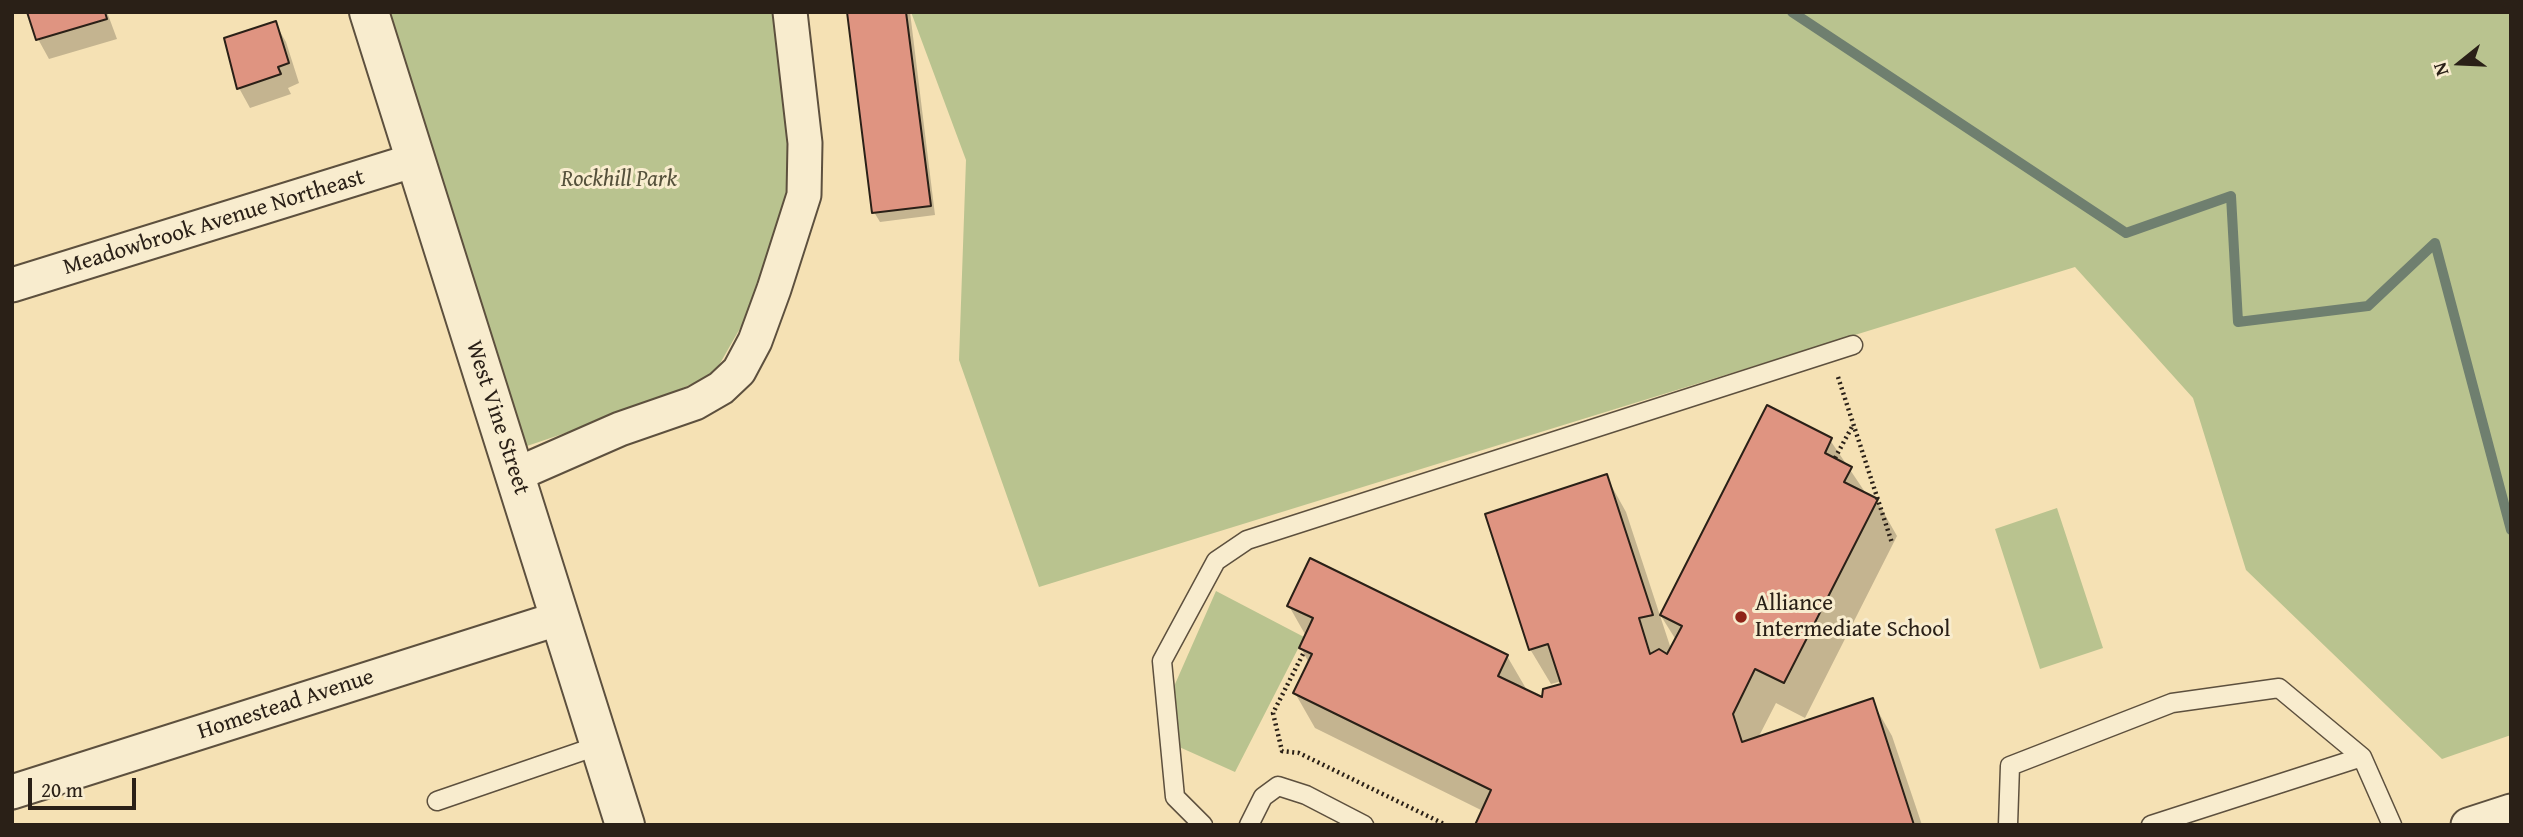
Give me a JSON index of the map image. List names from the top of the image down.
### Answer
{
  "streets": {
    "street": ["Meadowbrook Avenue Northeast", "West Vine Street", "Homestead Avenue"]
  },
  "crossings": [
    ["Meadowbrook Avenue Northeast", "West Vine Street"],
    ["West Vine Street", "Homestead Avenue"]
  ],
  "parks": ["Rockhill Park"],
  "places": ["Alliance Intermediate School"],
  "scale_bar": "20 m",
  "north": "left"
}
